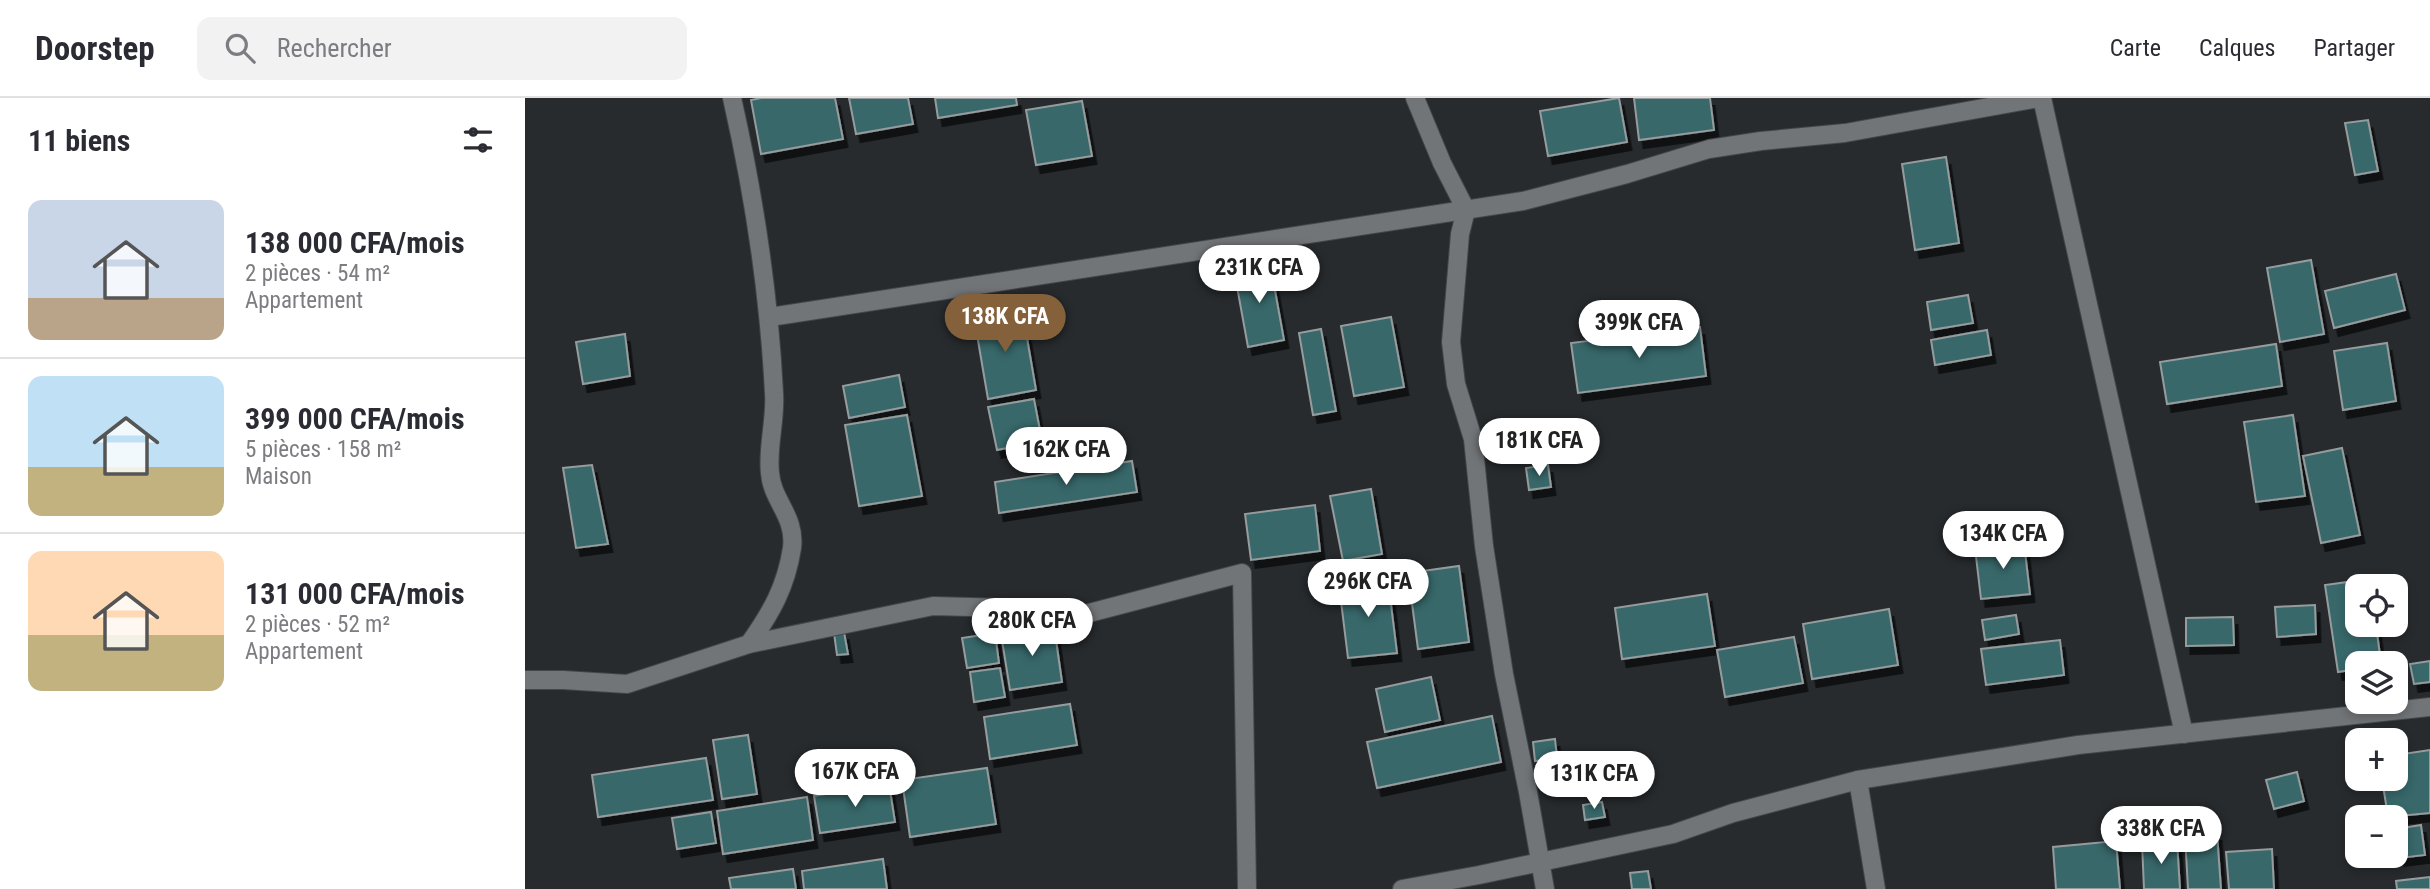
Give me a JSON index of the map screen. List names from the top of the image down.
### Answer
{
  "page": {
    "header": "Doorstep",
    "search": "Rechercher",
    "nav": ["Carte", "Calques", "Partager"],
    "heading": "11 biens",
    "list": [
      {
        "name": "138 000 CFA/mois",
        "note": "2 pièces · 54 m² · Appartement"
      },
      {
        "name": "399 000 CFA/mois",
        "note": "5 pièces · 158 m² · Maison"
      },
      {
        "name": "131 000 CFA/mois",
        "note": "2 pièces · 52 m² · Appartement"
      }
    ],
    "price": [
      "231K CFA",
      "138K CFA",
      "399K CFA",
      "181K CFA",
      "162K CFA",
      "134K CFA",
      "296K CFA",
      "280K CFA",
      "167K CFA",
      "131K CFA",
      "338K CFA"
    ],
    "map_buttons": ["+", "−"]
  }
}
